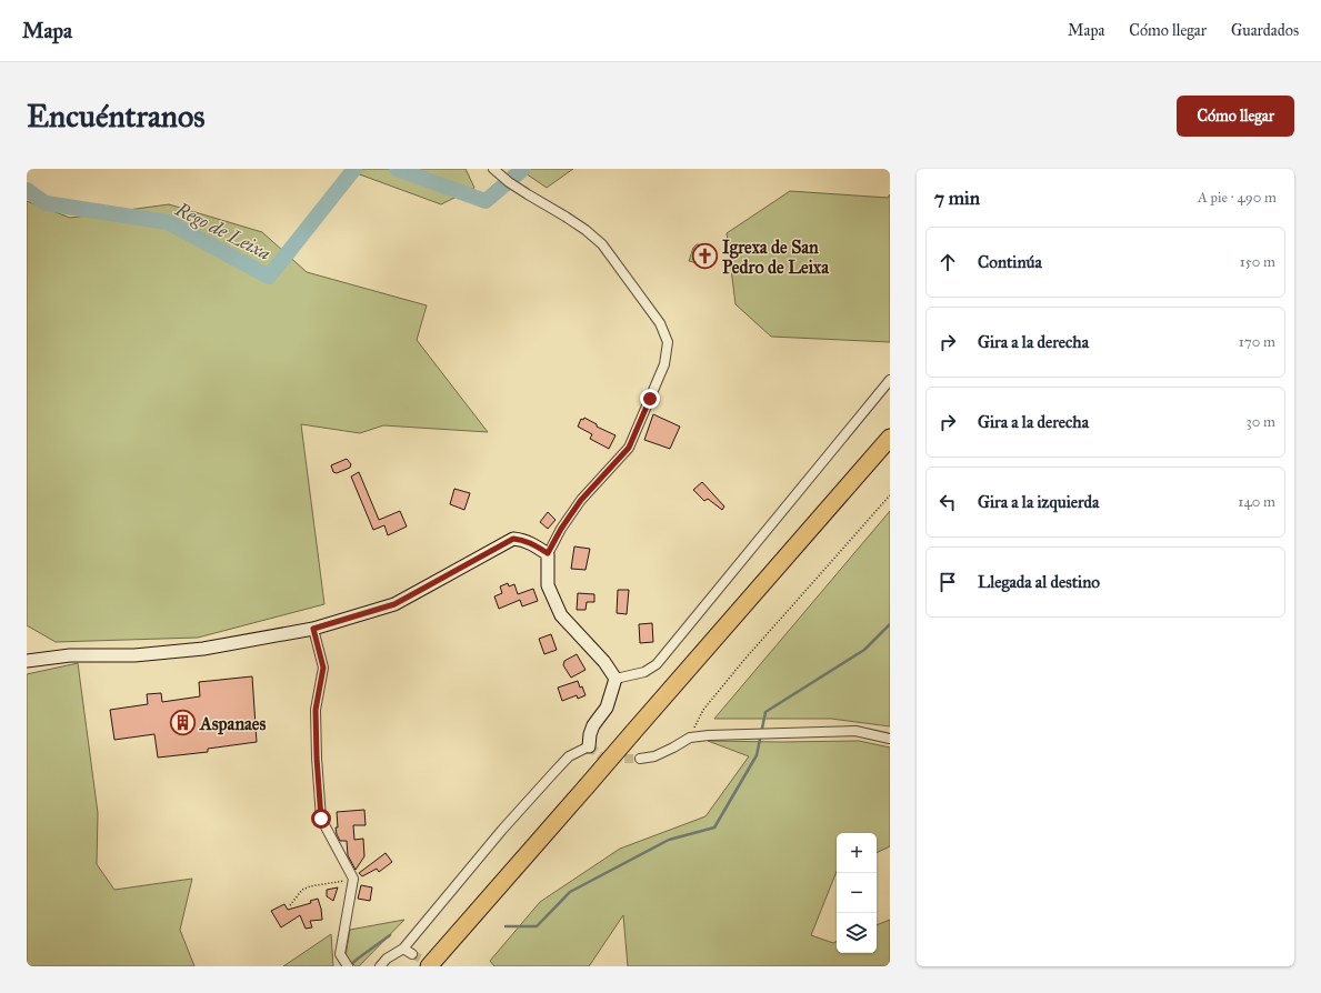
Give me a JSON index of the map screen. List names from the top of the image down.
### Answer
{
  "water": ["Rego de Leixa"],
  "places": {
    "church": ["Igrexa de San Pedro de Leixa"],
    "building": ["Aspanaes"]
  },
  "page": {
    "header": "Mapa",
    "nav": ["Mapa", "Cómo llegar", "Guardados"],
    "buttons": "Cómo llegar",
    "title": "Encuéntranos",
    "heading": ["7 min", "A pie · 490 m"],
    "list": [
      ["Continúa", "150 m"],
      ["Gira a la derecha", "170 m"],
      ["Gira a la derecha", "30 m"],
      ["Gira a la izquierda", "140 m"],
      "Llegada al destino"
    ],
    "map_buttons": ["+", "−"]
  }
}
